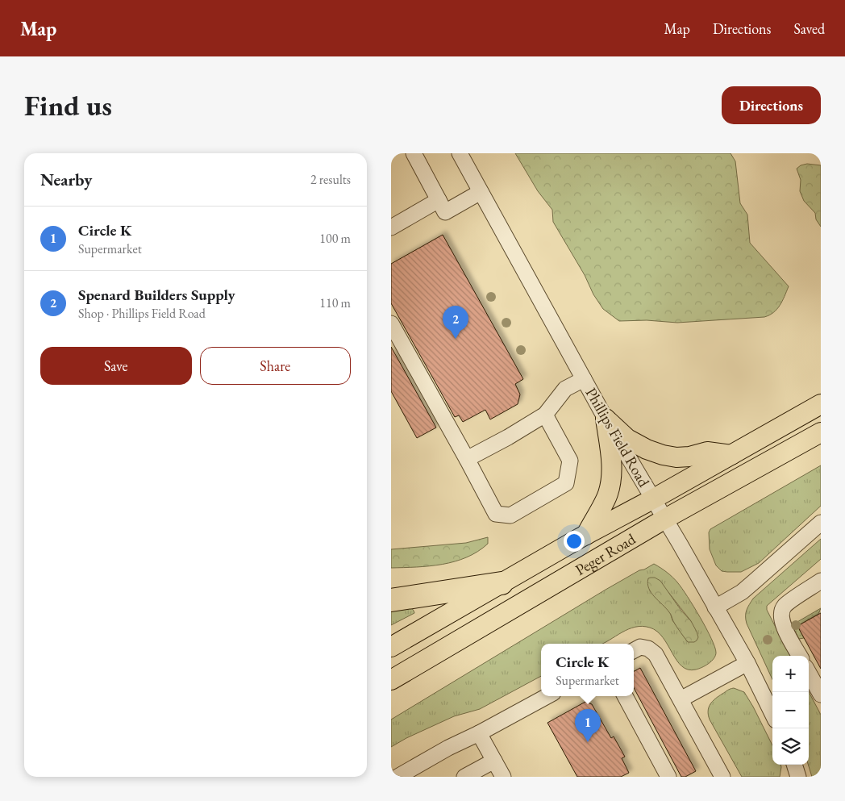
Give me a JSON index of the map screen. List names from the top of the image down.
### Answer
{
  "streets": {
    "main road": ["Peger Road"],
    "street": ["Phillips Field Road"]
  },
  "crossings": [
    ["Phillips Field Road", "Peger Road"]
  ],
  "page": {
    "header": "Map",
    "nav": ["Map", "Directions", "Saved"],
    "buttons": [
      "Directions",
      ["Save", "Share"]
    ],
    "title": "Find us",
    "heading": ["Nearby", "2 results"],
    "list": [
      {
        "mark": "1",
        "name": "Circle K",
        "note": "Supermarket",
        "value": "100 m"
      },
      {
        "mark": "2",
        "name": "Spenard Builders Supply",
        "note": "Shop · Phillips Field Road",
        "value": "110 m"
      }
    ],
    "pins": ["2", "1"],
    "popup": ["Circle K", "Supermarket"],
    "map_buttons": ["+", "−"]
  }
}
